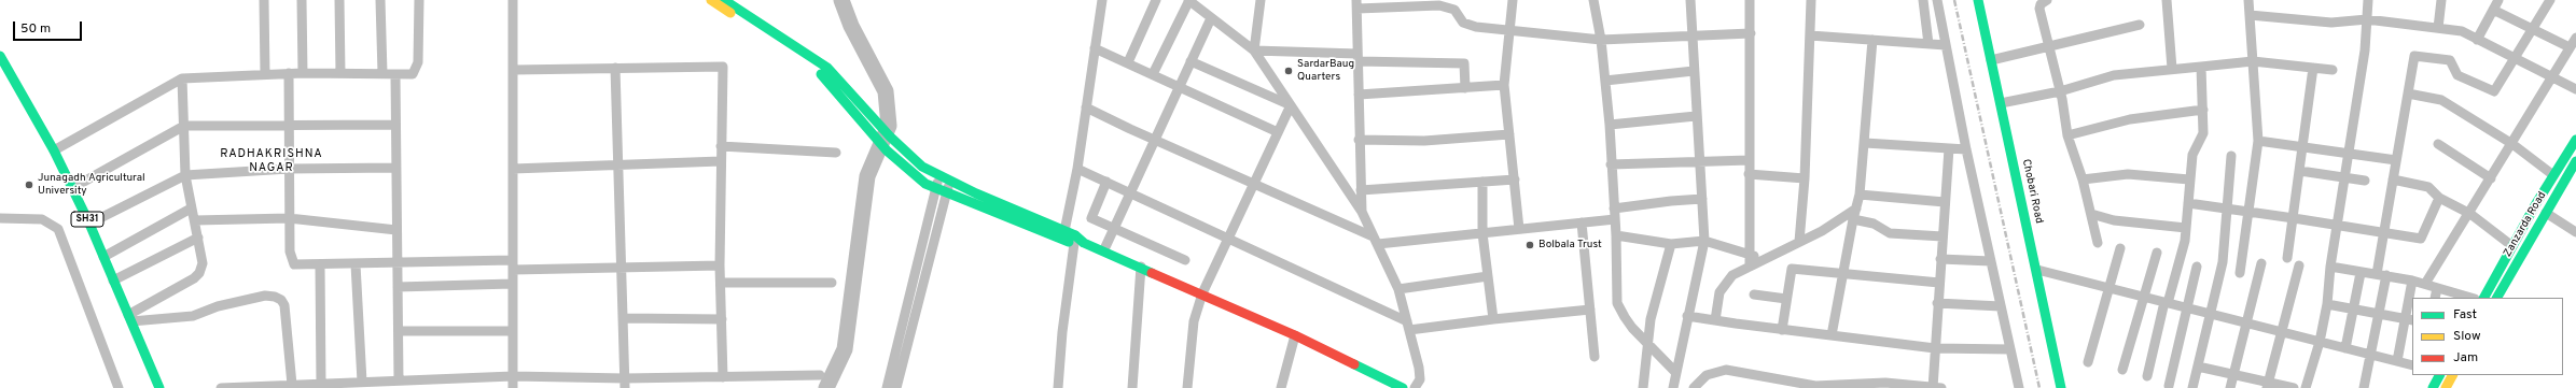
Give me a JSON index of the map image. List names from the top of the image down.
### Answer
{
  "streets": {
    "street": ["Chobari Road", "SH31", "Zanzarda Road"]
  },
  "districts": ["RADHAKRISHNA NAGAR"],
  "places": ["SardarBaug Quarters", "Junagadh Agricultural University", "Bolbala Trust"],
  "legend": ["Fast", "Slow", "Jam"],
  "scale_bar": "50 m"
}
